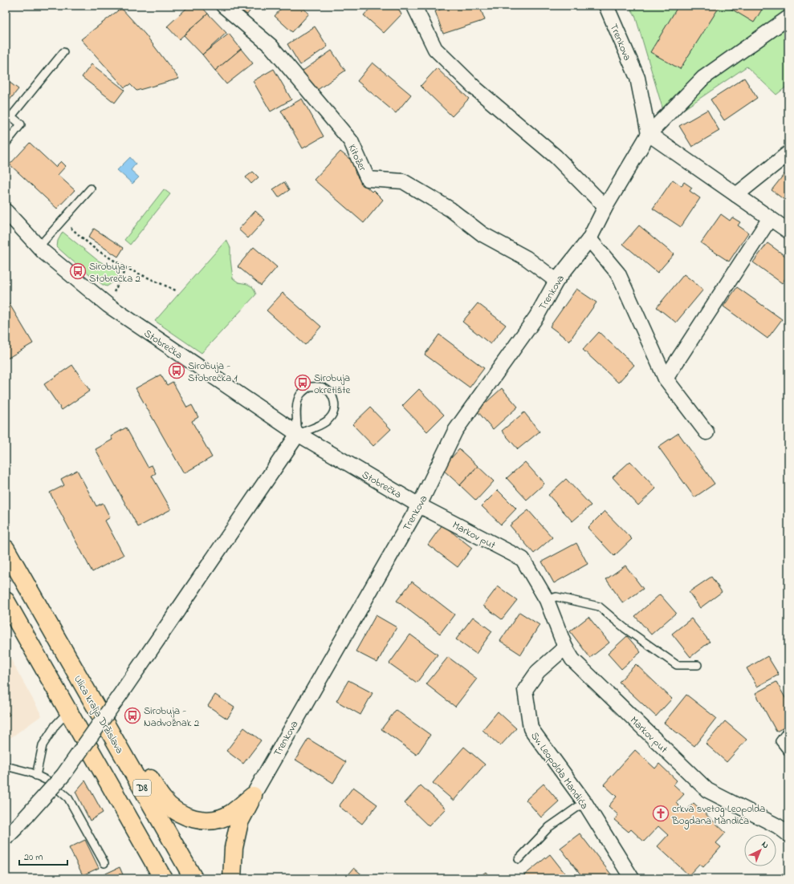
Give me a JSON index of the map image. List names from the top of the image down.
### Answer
{
  "streets": {
    "highway": ["Ulica kralja Držislava", "D8"],
    "street": [
      "Trenkova",
      "Kitožer",
      "Stobrečka",
      "Markov put",
      "Sv. Leopolda Mandića"
    ]
  },
  "crossings": [
    ["Trenkova", "Kitožer"],
    ["Trenkova", "Stobrečka"],
    ["Trenkova", "Markov put"],
    ["Stobrečka", "Markov put"],
    ["Markov put", "Sv. Leopolda Mandića"]
  ],
  "places": {
    "bus stop": [
      "Sirobuja - Stobrečka 2",
      "Sirobuja - Stobrečka 1",
      "Sirobuja okretište",
      "Sirobuja - Nadvožnak 2"
    ],
    "church": ["crkva svetog Leopolda Bogdana Mandića"]
  },
  "scale_bar": "20 m",
  "north": "top right"
}
